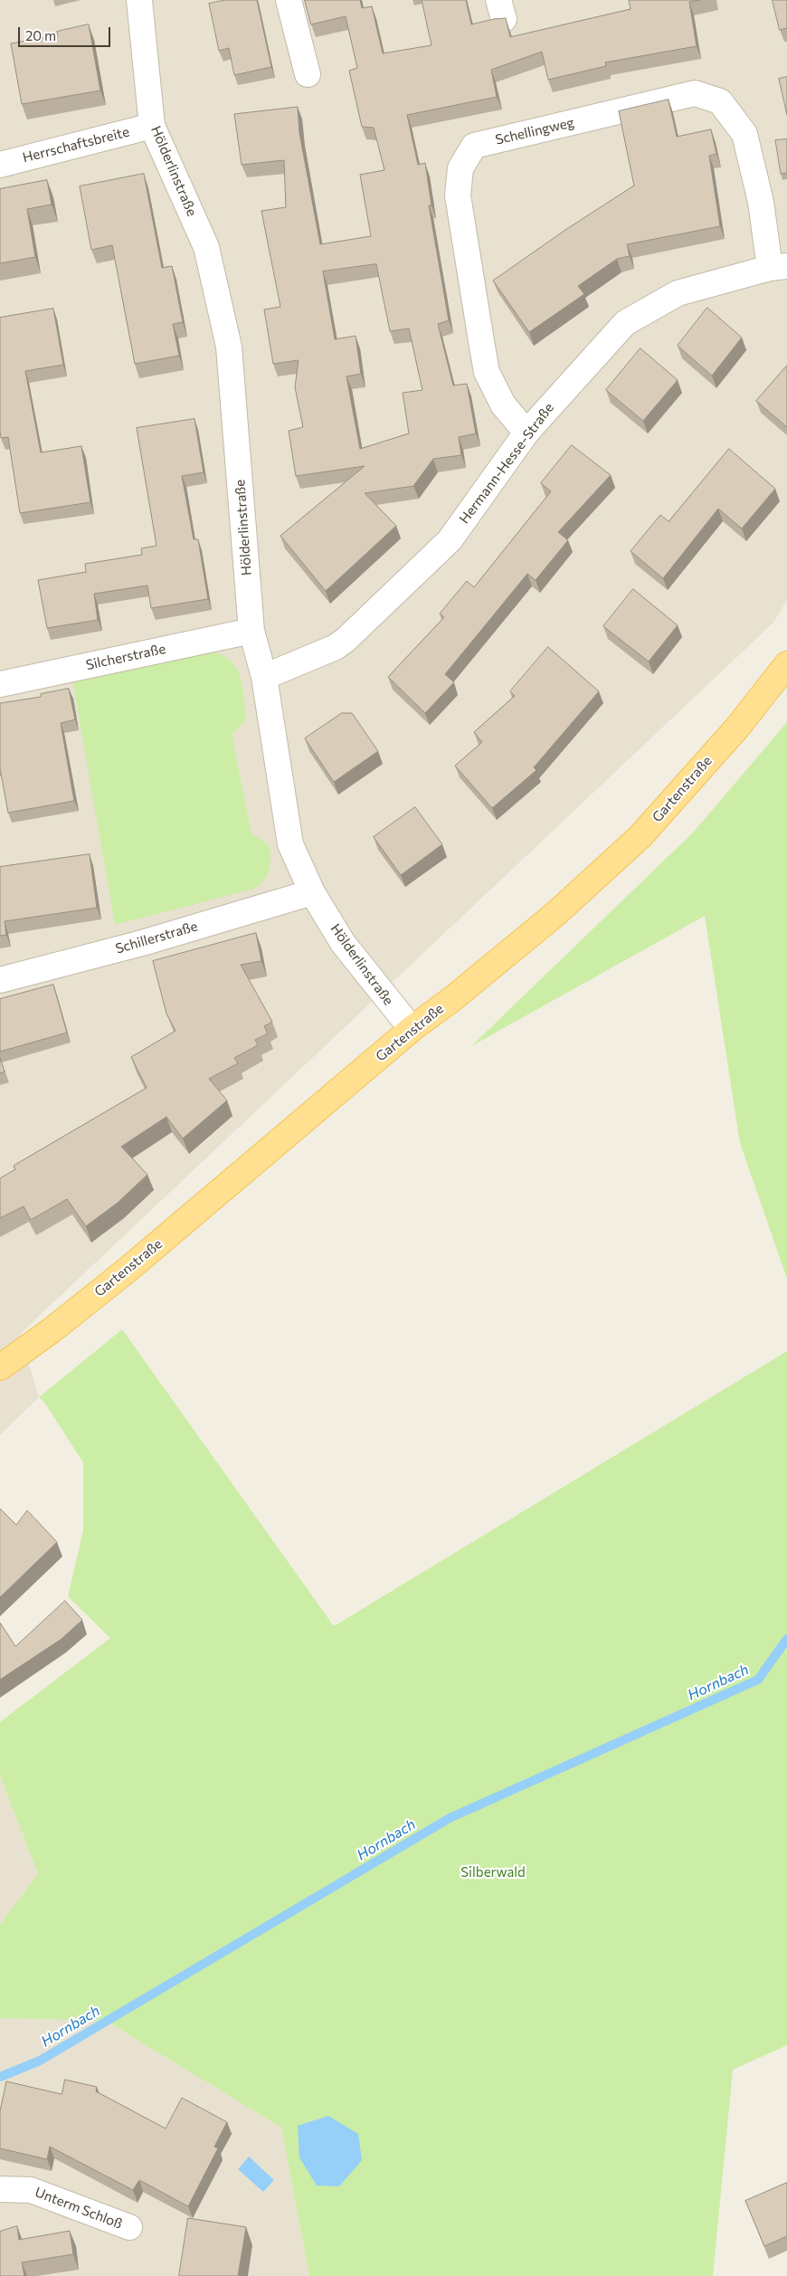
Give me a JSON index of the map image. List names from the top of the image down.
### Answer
{
  "streets": {
    "main road": ["Gartenstraße"],
    "street": [
      "Schellingweg",
      "Herrschaftsbreite",
      "Hölderlinstraße",
      "Hermann-Hesse-Straße",
      "Silcherstraße",
      "Schillerstraße",
      "Unterm Schloß"
    ]
  },
  "crossings": [
    ["Schellingweg", "Hermann-Hesse-Straße"],
    ["Herrschaftsbreite", "Hölderlinstraße"],
    ["Hölderlinstraße", "Hermann-Hesse-Straße"],
    ["Hölderlinstraße", "Silcherstraße"],
    ["Hölderlinstraße", "Gartenstraße"],
    ["Hölderlinstraße", "Schillerstraße"]
  ],
  "water": ["Hornbach"],
  "parks": ["Silberwald"],
  "scale_bar": "20 m"
}
